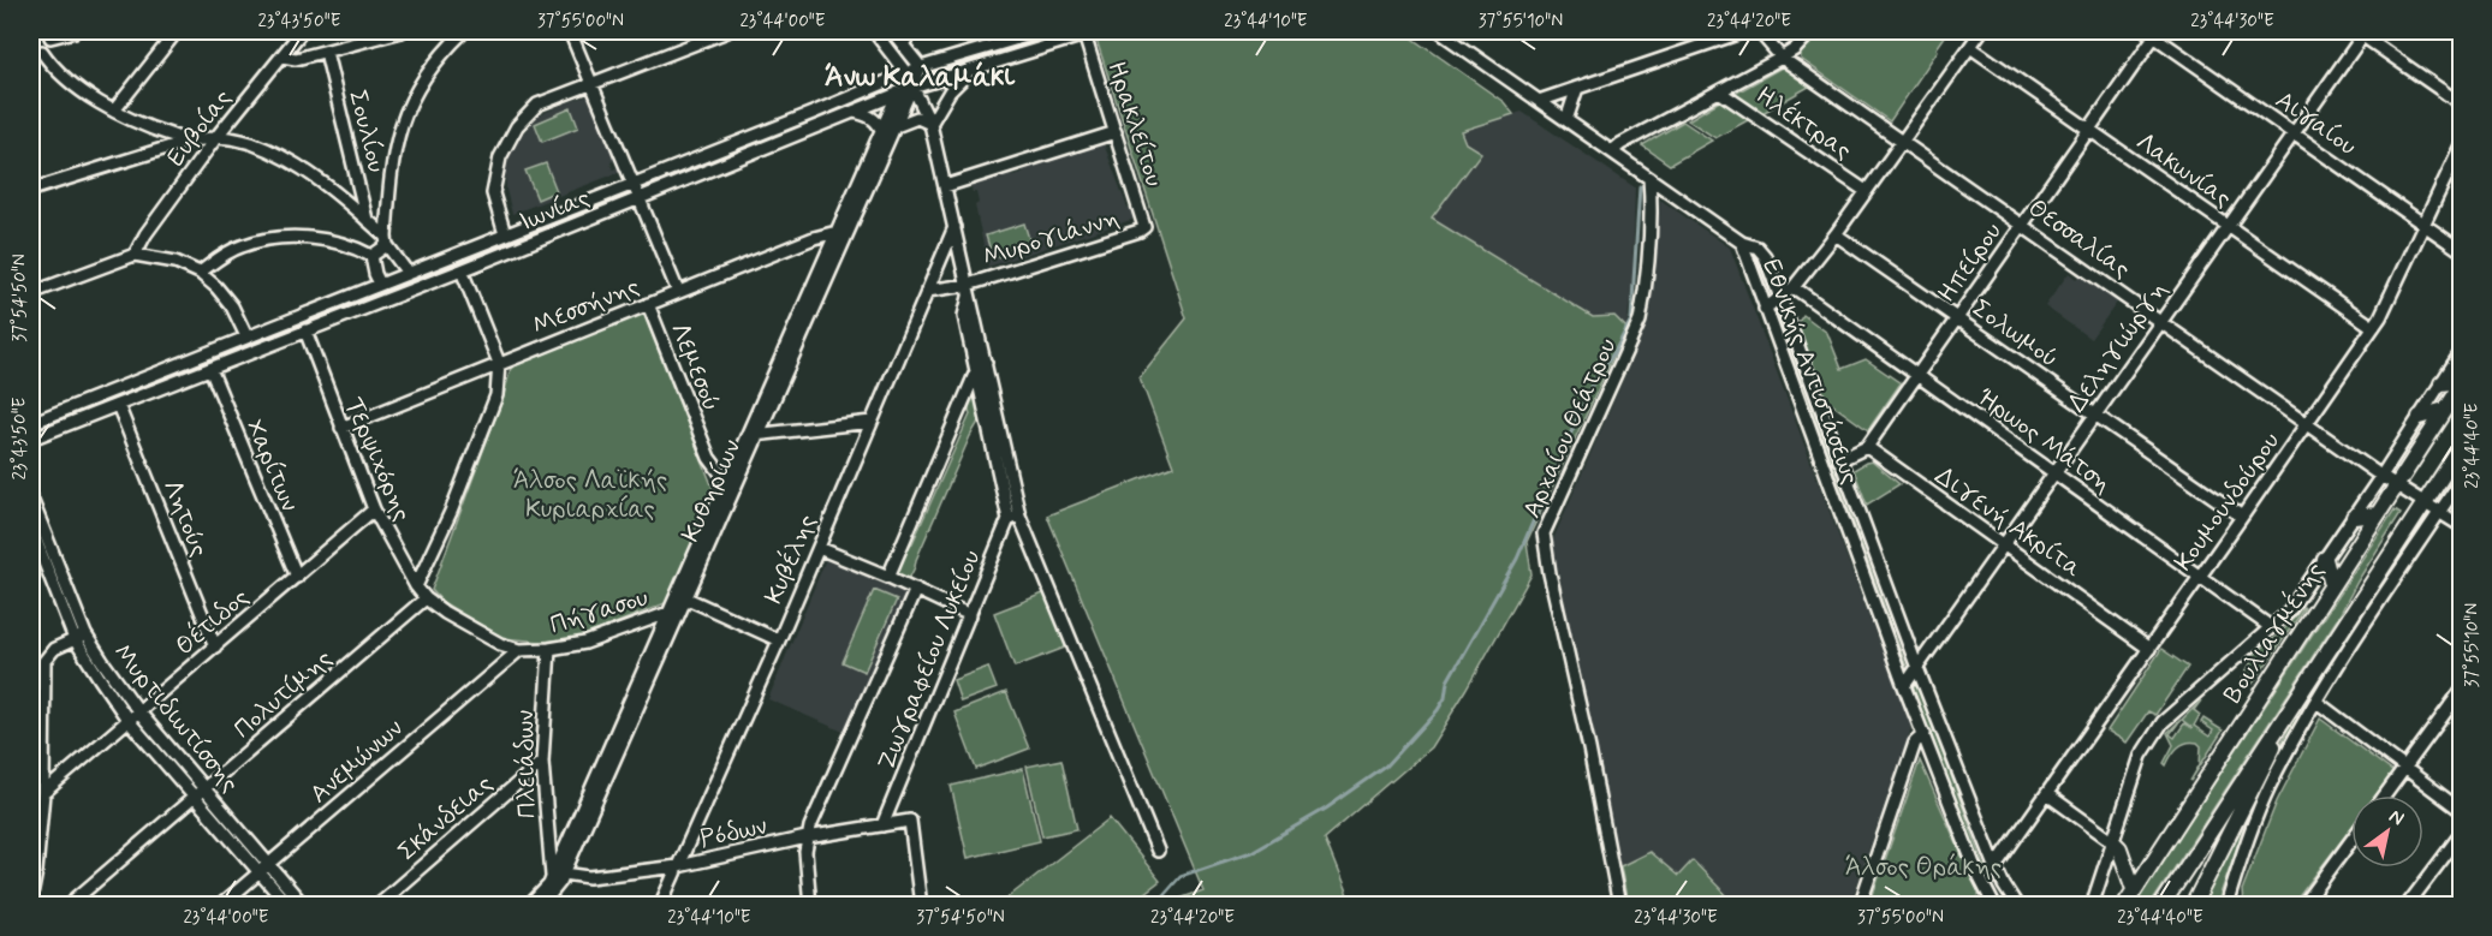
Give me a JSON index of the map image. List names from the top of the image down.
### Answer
{
  "streets": {
    "main road": ["Βουλιαγμένης"],
    "street": [
      "Ηλέκτρας",
      "Αιγαίου",
      "Ηρακλείτου",
      "Ευβοίας",
      "Σουλίου",
      "Λακωνίας",
      "Ιωνίας",
      "Μυρογιάννη",
      "Θεσσαλίας",
      "Ηπείρου",
      "Μεσσήνης",
      "Σολωμού",
      "Δεληγιώργη",
      "Λεμεσού",
      "Εθνικής Αντιστάσεως",
      "Αρχαίου Θεάτρου",
      "Ήρωος Μάτση",
      "Τερψιχόρης",
      "Χαρίτων",
      "Κυθηρίων",
      "Κουμουνδούρου",
      "Λητούς",
      "Διγενή Ακρίτα",
      "Κυβέλης",
      "Πήγασου",
      "Θέτιδος",
      "Ζωγραφείου Λυκείου",
      "Πολυτίμης",
      "Μυρτιδιωτίσσης",
      "Ανεμώνων",
      "Πλειάδων",
      "Σκάνδειας",
      "Ρόδων"
    ]
  },
  "crossings": [
    ["Αιγαίου", "Ηπείρου"],
    ["Αιγαίου", "Δεληγιώργη"],
    ["Αιγαίου", "Κουμουνδούρου"],
    ["Ηρακλείτου", "Ιωνίας"],
    ["Ηρακλείτου", "Μυρογιάννη"],
    ["Λακωνίας", "Ηπείρου"],
    ["Λακωνίας", "Δεληγιώργη"],
    ["Λακωνίας", "Κουμουνδούρου"],
    ["Ιωνίας", "Τερψιχόρης"],
    ["Ιωνίας", "Χαρίτων"],
    ["Ιωνίας", "Κυθηρίων"],
    ["Ιωνίας", "Λητούς"],
    ["Μυρογιάννη", "Κυβέλης"],
    ["Θεσσαλίας", "Ηπείρου"],
    ["Θεσσαλίας", "Δεληγιώργη"],
    ["Θεσσαλίας", "Κουμουνδούρου"],
    ["Θεσσαλίας", "Βουλιαγμένης"],
    ["Ηπείρου", "Σολωμού"],
    ["Ηπείρου", "Ήρωος Μάτση"],
    ["Ηπείρου", "Διγενή Ακρίτα"],
    ["Μεσσήνης", "Λεμεσού"],
    ["Μεσσήνης", "Τερψιχόρης"],
    ["Μεσσήνης", "Κυθηρίων"],
    ["Σολωμού", "Δεληγιώργη"],
    ["Σολωμού", "Κουμουνδούρου"],
    ["Δεληγιώργη", "Εθνικής Αντιστάσεως"],
    ["Δεληγιώργη", "Ήρωος Μάτση"],
    ["Δεληγιώργη", "Διγενή Ακρίτα"],
    ["Λεμεσού", "Κυθηρίων"],
    ["Εθνικής Αντιστάσεως", "Κουμουνδούρου"],
    ["Ήρωος Μάτση", "Κουμουνδούρου"],
    ["Τερψιχόρης", "Πήγασου"],
    ["Τερψιχόρης", "Θέτιδος"],
    ["Τερψιχόρης", "Πολυτίμης"],
    ["Χαρίτων", "Θέτιδος"],
    ["Κυθηρίων", "Πήγασου"],
    ["Κυθηρίων", "Πλειάδων"],
    ["Κυθηρίων", "Ρόδων"],
    ["Κουμουνδούρου", "Διγενή Ακρίτα"],
    ["Λητούς", "Θέτιδος"],
    ["Κυβέλης", "Ρόδων"],
    ["Πήγασου", "Πολυτίμης"],
    ["Πήγασου", "Ανεμώνων"],
    ["Πήγασου", "Πλειάδων"],
    ["Θέτιδος", "Μυρτιδιωτίσσης"],
    ["Ζωγραφείου Λυκείου", "Ρόδων"],
    ["Πολυτίμης", "Μυρτιδιωτίσσης"],
    ["Μυρτιδιωτίσσης", "Ανεμώνων"],
    ["Πλειάδων", "Σκάνδειας"]
  ],
  "districts": ["Άνω Καλαμάκι"],
  "parks": ["Άλσος Λαϊκής Κυριαρχίας", "Άλσος Θράκης"],
  "north": "top right",
  "coordinates": [
    "23°43'50\"E",
    "37°55'00\"N",
    "23°44'00\"E",
    "23°44'10\"E",
    "37°55'10\"N",
    "23°44'20\"E",
    "23°44'30\"E",
    "37°54'50\"N",
    "23°44'40\"E"
  ]
}
